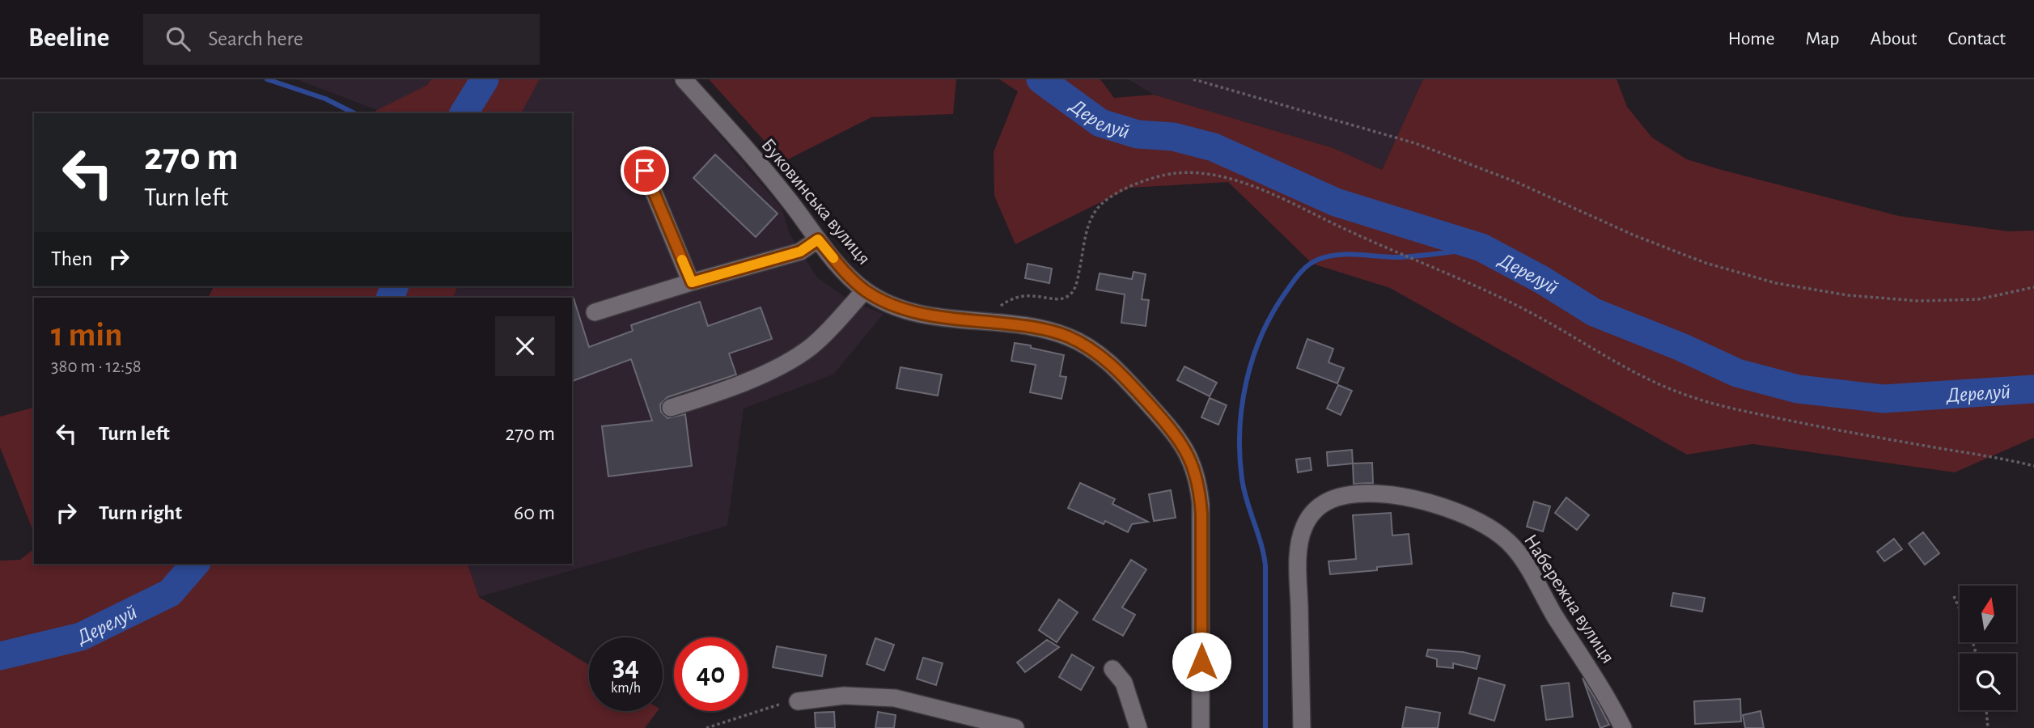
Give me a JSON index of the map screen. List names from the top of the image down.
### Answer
{
  "streets": {
    "street": ["Буковинська вулиця", "Набережна вулиця"]
  },
  "water": ["Дерелуй"],
  "north": "top",
  "page": {
    "header": "Beeline",
    "search": "Search here",
    "nav": [
      "Home",
      "Map",
      "About",
      "Contact"
    ],
    "turn": ["270 m", "Turn left"],
    "then": "Then",
    "heading": ["1 min", "380 m · 12:58"],
    "list": [
      {
        "name": "Turn left",
        "value": "270 m"
      },
      {
        "name": "Turn right",
        "value": "60 m"
      }
    ],
    "speed": "34 km/h",
    "limit": "40"
  }
}
